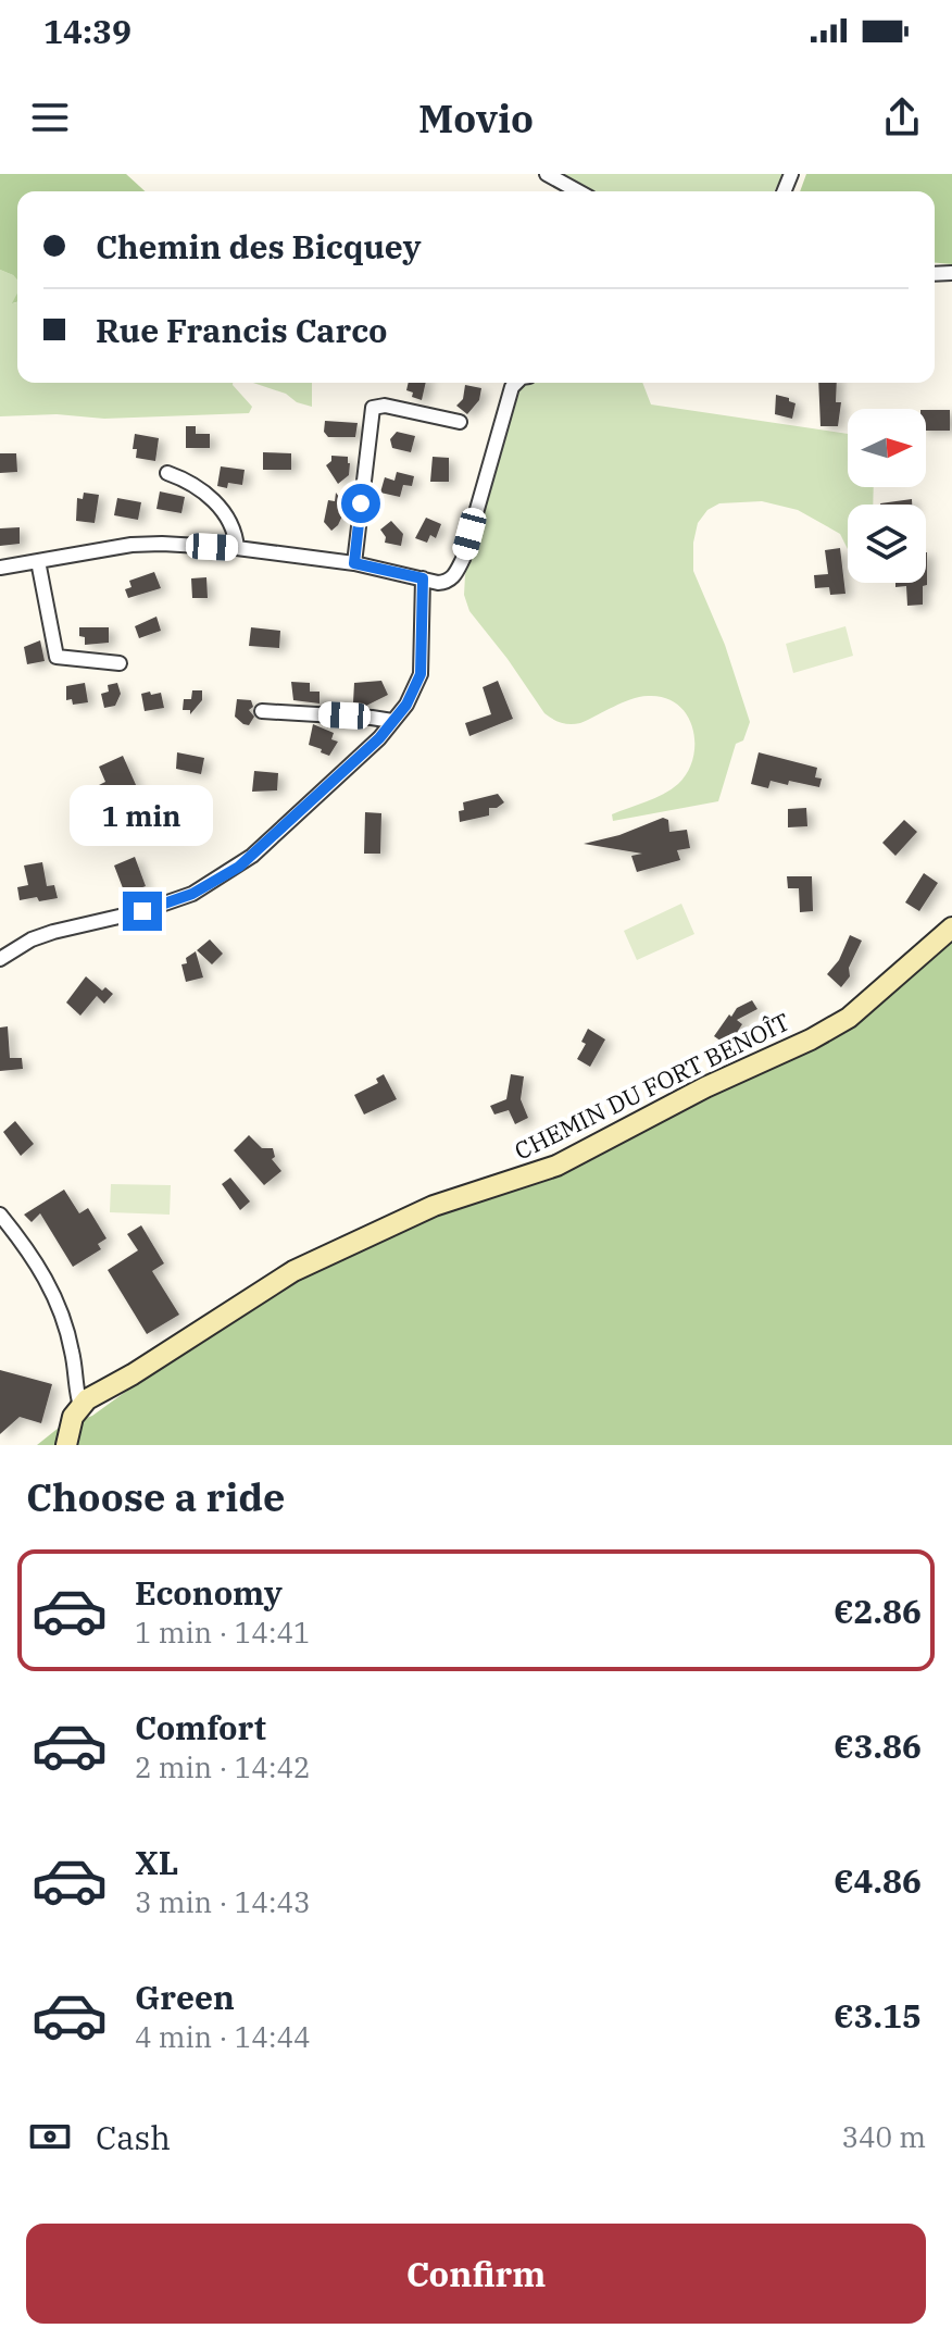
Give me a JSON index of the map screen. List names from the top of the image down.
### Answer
{
  "streets": {
    "street": ["CHEMIN DU FORT BENOÎT"]
  },
  "north": "right",
  "page": {
    "status": "14:39",
    "header": "Movio",
    "banner": ["Chemin des Bicquey", "Rue Francis Carco"],
    "bubble": "1 min",
    "heading": "Choose a ride",
    "list": [
      {
        "name": "Economy",
        "note": "1 min · 14:41",
        "value": "€2.86"
      },
      {
        "name": "Comfort",
        "note": "2 min · 14:42",
        "value": "€3.86"
      },
      {
        "name": "XL",
        "note": "3 min · 14:43",
        "value": "€4.86"
      },
      {
        "name": "Green",
        "note": "4 min · 14:44",
        "value": "€3.15"
      }
    ],
    "pay": ["Cash", "340 m"],
    "buttons": "Confirm"
  }
}
